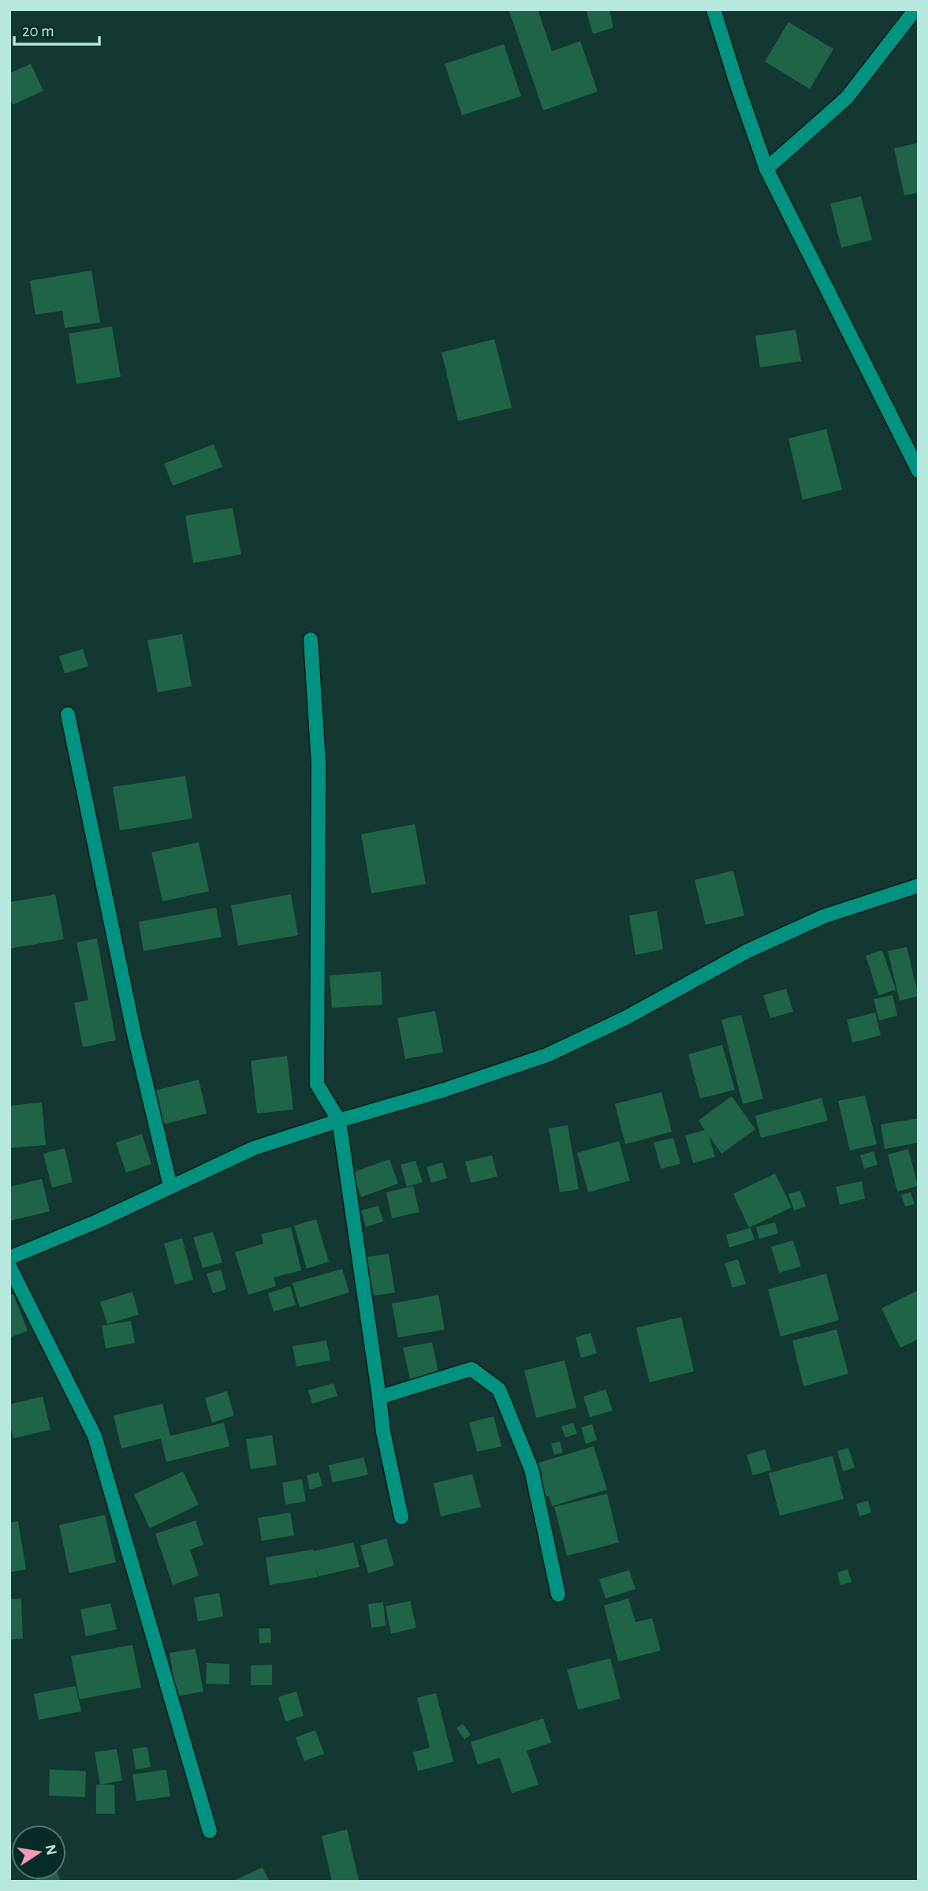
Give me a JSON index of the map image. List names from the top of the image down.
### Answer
{
  "scale_bar": "20 m",
  "north": "right"
}
